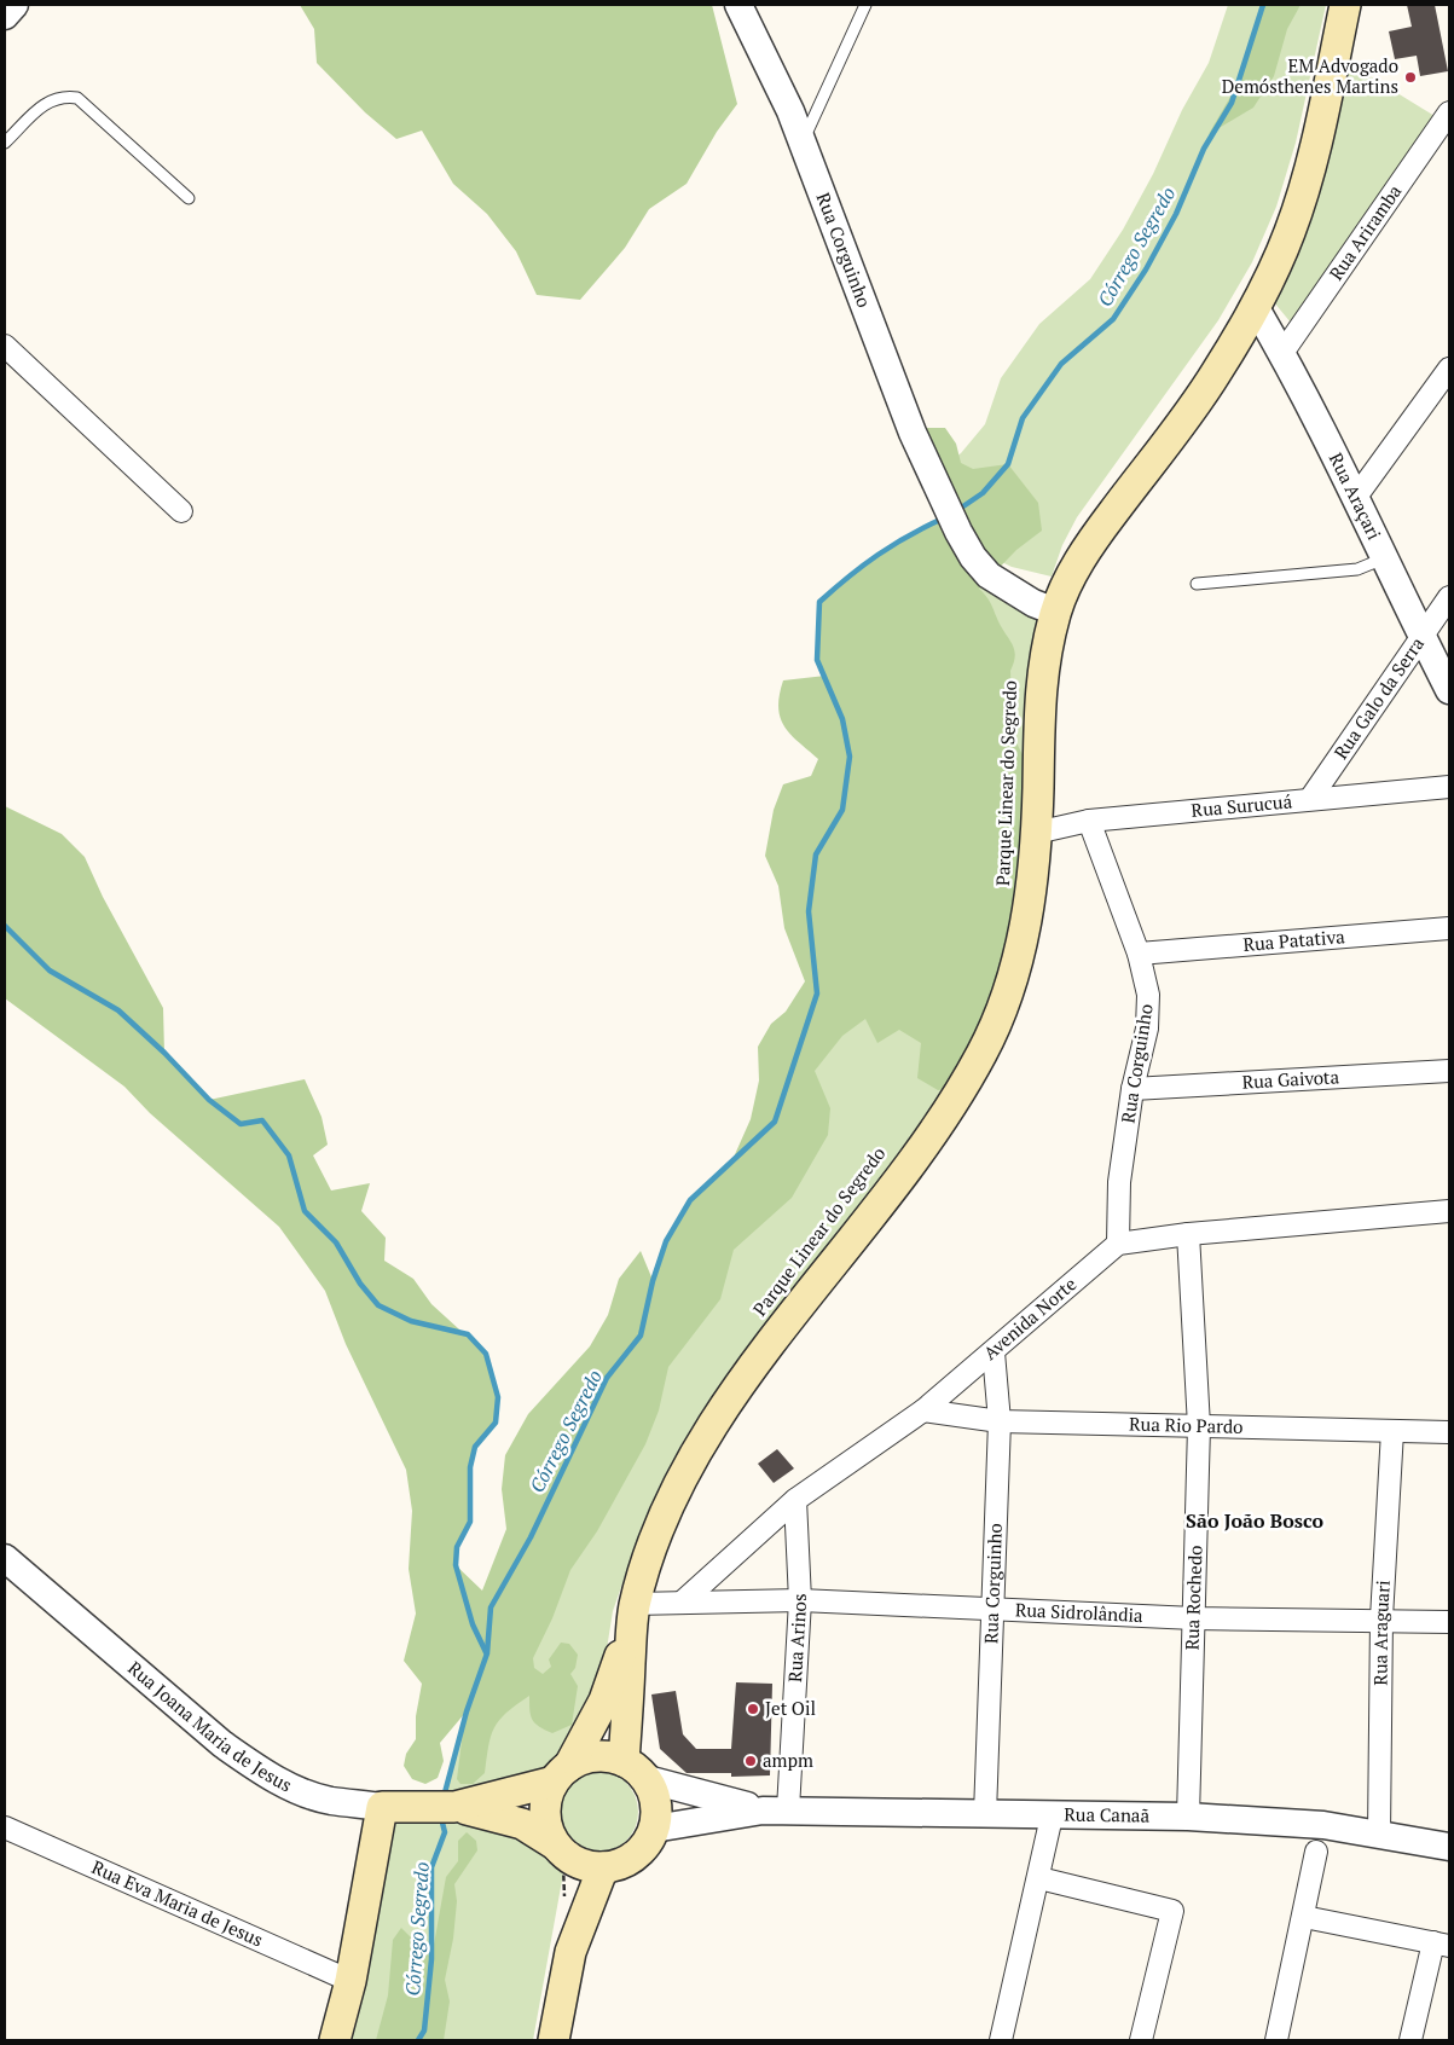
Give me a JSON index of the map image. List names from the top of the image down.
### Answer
{
  "streets": {
    "main road": ["Rua Joana Maria de Jesus"],
    "street": [
      "Rua Ariramba",
      "Rua Corguinho",
      "Rua Araçari",
      "Rua Galo da Serra",
      "Rua Surucuá",
      "Rua Patativa",
      "Rua Gaivota",
      "Avenida Norte",
      "Rua Rio Pardo",
      "Rua Rochedo",
      "Rua Sidrolândia",
      "Rua Araguari",
      "Rua Arinos",
      "Rua Canaã",
      "Rua Eva Maria de Jesus"
    ]
  },
  "crossings": [
    ["Rua Ariramba", "Rua Araçari"],
    ["Rua Corguinho", "Rua Surucuá"],
    ["Rua Corguinho", "Rua Patativa"],
    ["Rua Corguinho", "Rua Gaivota"],
    ["Rua Corguinho", "Avenida Norte"],
    ["Rua Corguinho", "Rua Rio Pardo"],
    ["Rua Corguinho", "Rua Sidrolândia"],
    ["Rua Corguinho", "Rua Canaã"],
    ["Rua Araçari", "Rua Galo da Serra"],
    ["Rua Galo da Serra", "Rua Surucuá"],
    ["Avenida Norte", "Rua Rio Pardo"],
    ["Avenida Norte", "Rua Sidrolândia"],
    ["Avenida Norte", "Rua Arinos"],
    ["Rua Rio Pardo", "Rua Rochedo"],
    ["Rua Rio Pardo", "Rua Araguari"],
    ["Rua Rochedo", "Rua Sidrolândia"],
    ["Rua Rochedo", "Rua Canaã"],
    ["Rua Sidrolândia", "Rua Araguari"],
    ["Rua Sidrolândia", "Rua Arinos"],
    ["Rua Araguari", "Rua Canaã"],
    ["Rua Arinos", "Rua Canaã"],
    ["Rua Joana Maria de Jesus", "Rua Canaã"]
  ],
  "districts": ["São João Bosco"],
  "water": ["Córrego Segredo"],
  "places": ["EM Advogado Demósthenes Martins", "Jet Oil", "ampm"]
}
